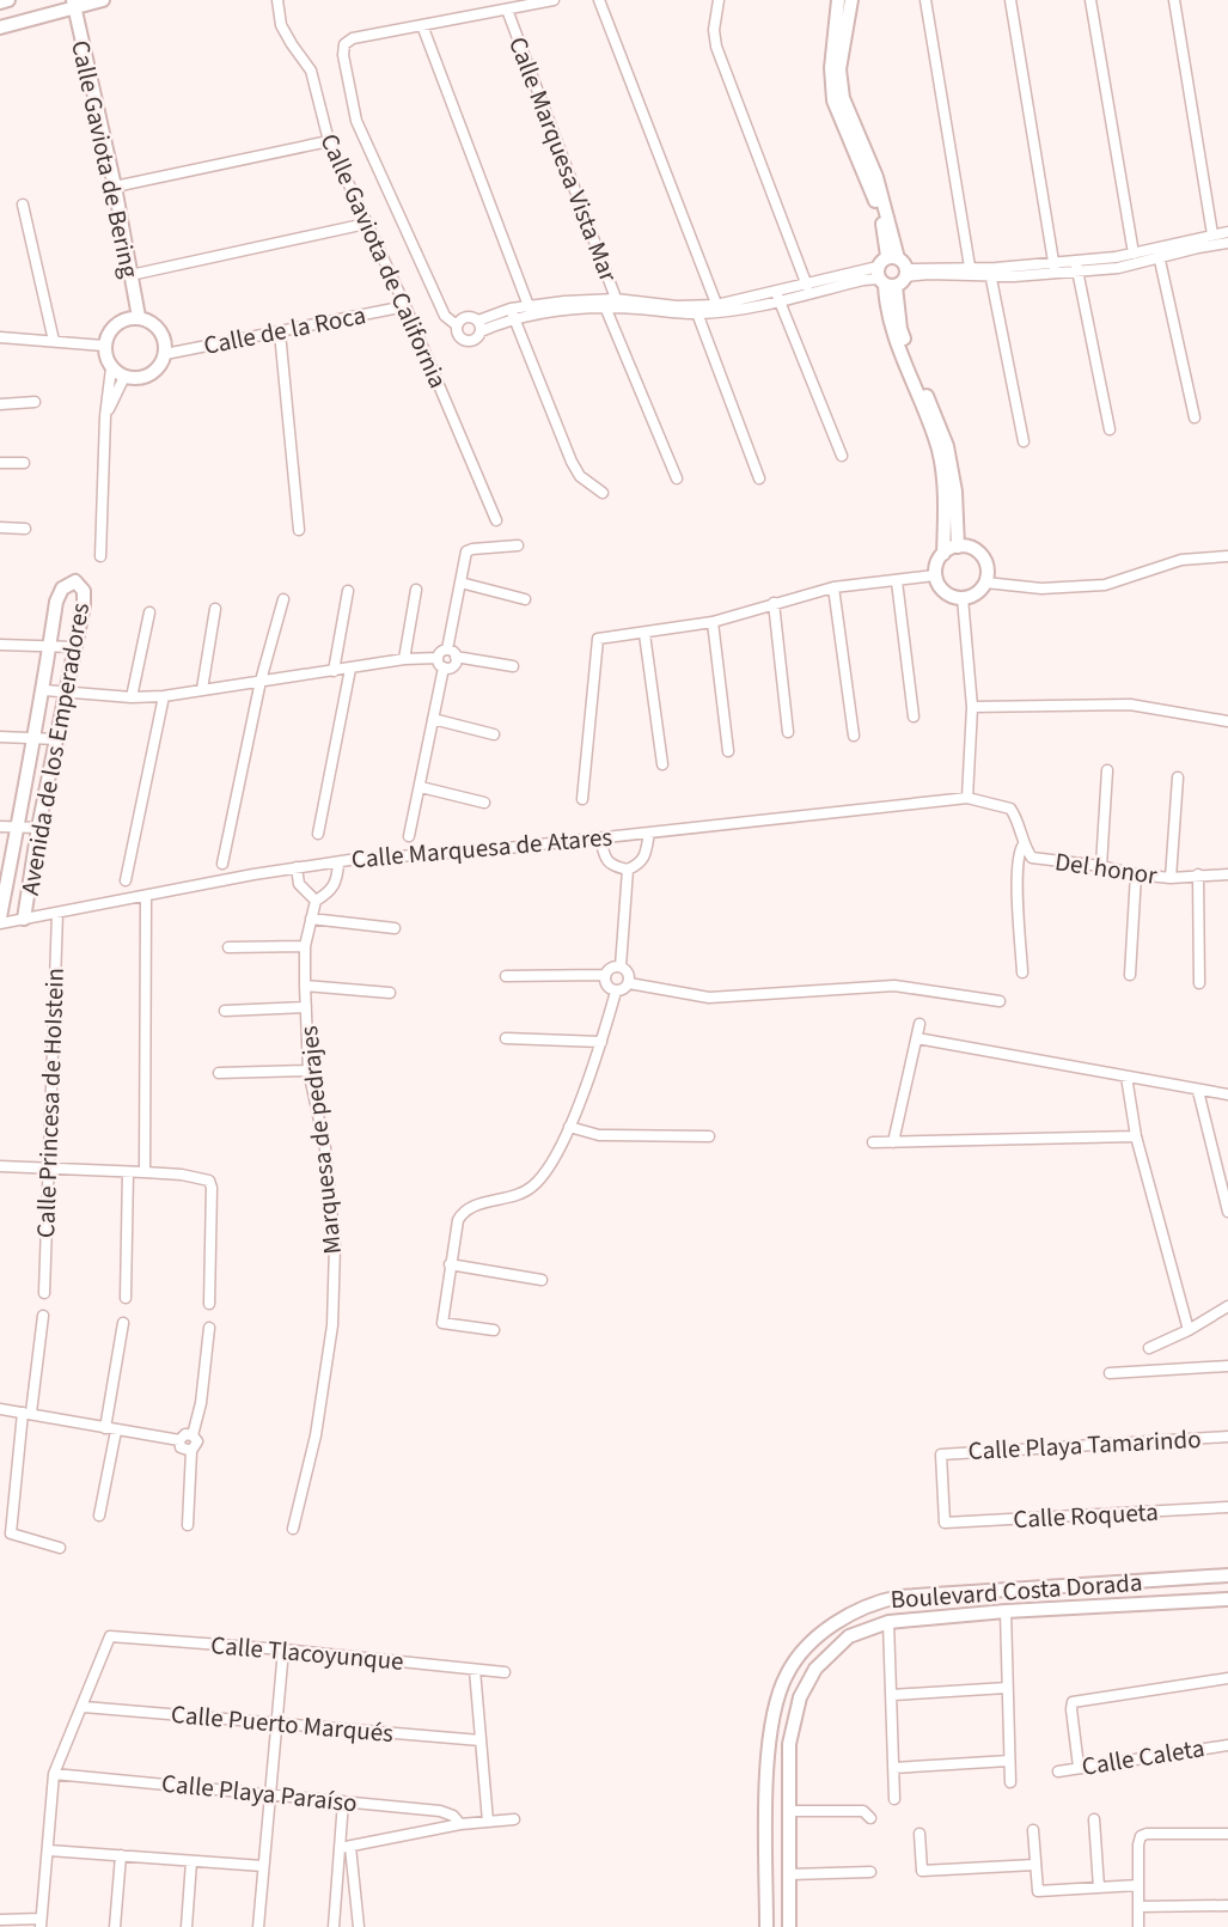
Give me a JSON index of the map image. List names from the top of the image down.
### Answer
{
  "streets": {
    "street": [
      "Calle Gaviota de Bering",
      "Calle Marquesa Vista Mar",
      "Calle Gaviota de California",
      "Calle de la Roca",
      "Avenida de los Emperadores",
      "Calle Marquesa de Atares",
      "Del honor",
      "Calle Princesa de HoIstein",
      "Marquesa de pedrajes",
      "Calle Playa Tamarindo",
      "Calle Roqueta",
      "Boulevard Costa Dorada",
      "Calle Tlacoyunque",
      "Calle Puerto Marqués",
      "Calle Caleta",
      "Calle Playa Paraíso"
    ]
  },
  "crossings": [
    ["Calle Gaviota de Bering", "Calle de la Roca"],
    ["Calle Gaviota de California", "Calle de la Roca"],
    ["Avenida de los Emperadores", "Calle Marquesa de Atares"],
    ["Calle Marquesa de Atares", "Del honor"],
    ["Calle Marquesa de Atares", "Calle Princesa de HoIstein"],
    ["Calle Playa Tamarindo", "Calle Roqueta"],
    ["Calle Tlacoyunque", "Calle Puerto Marqués"]
  ]
}
